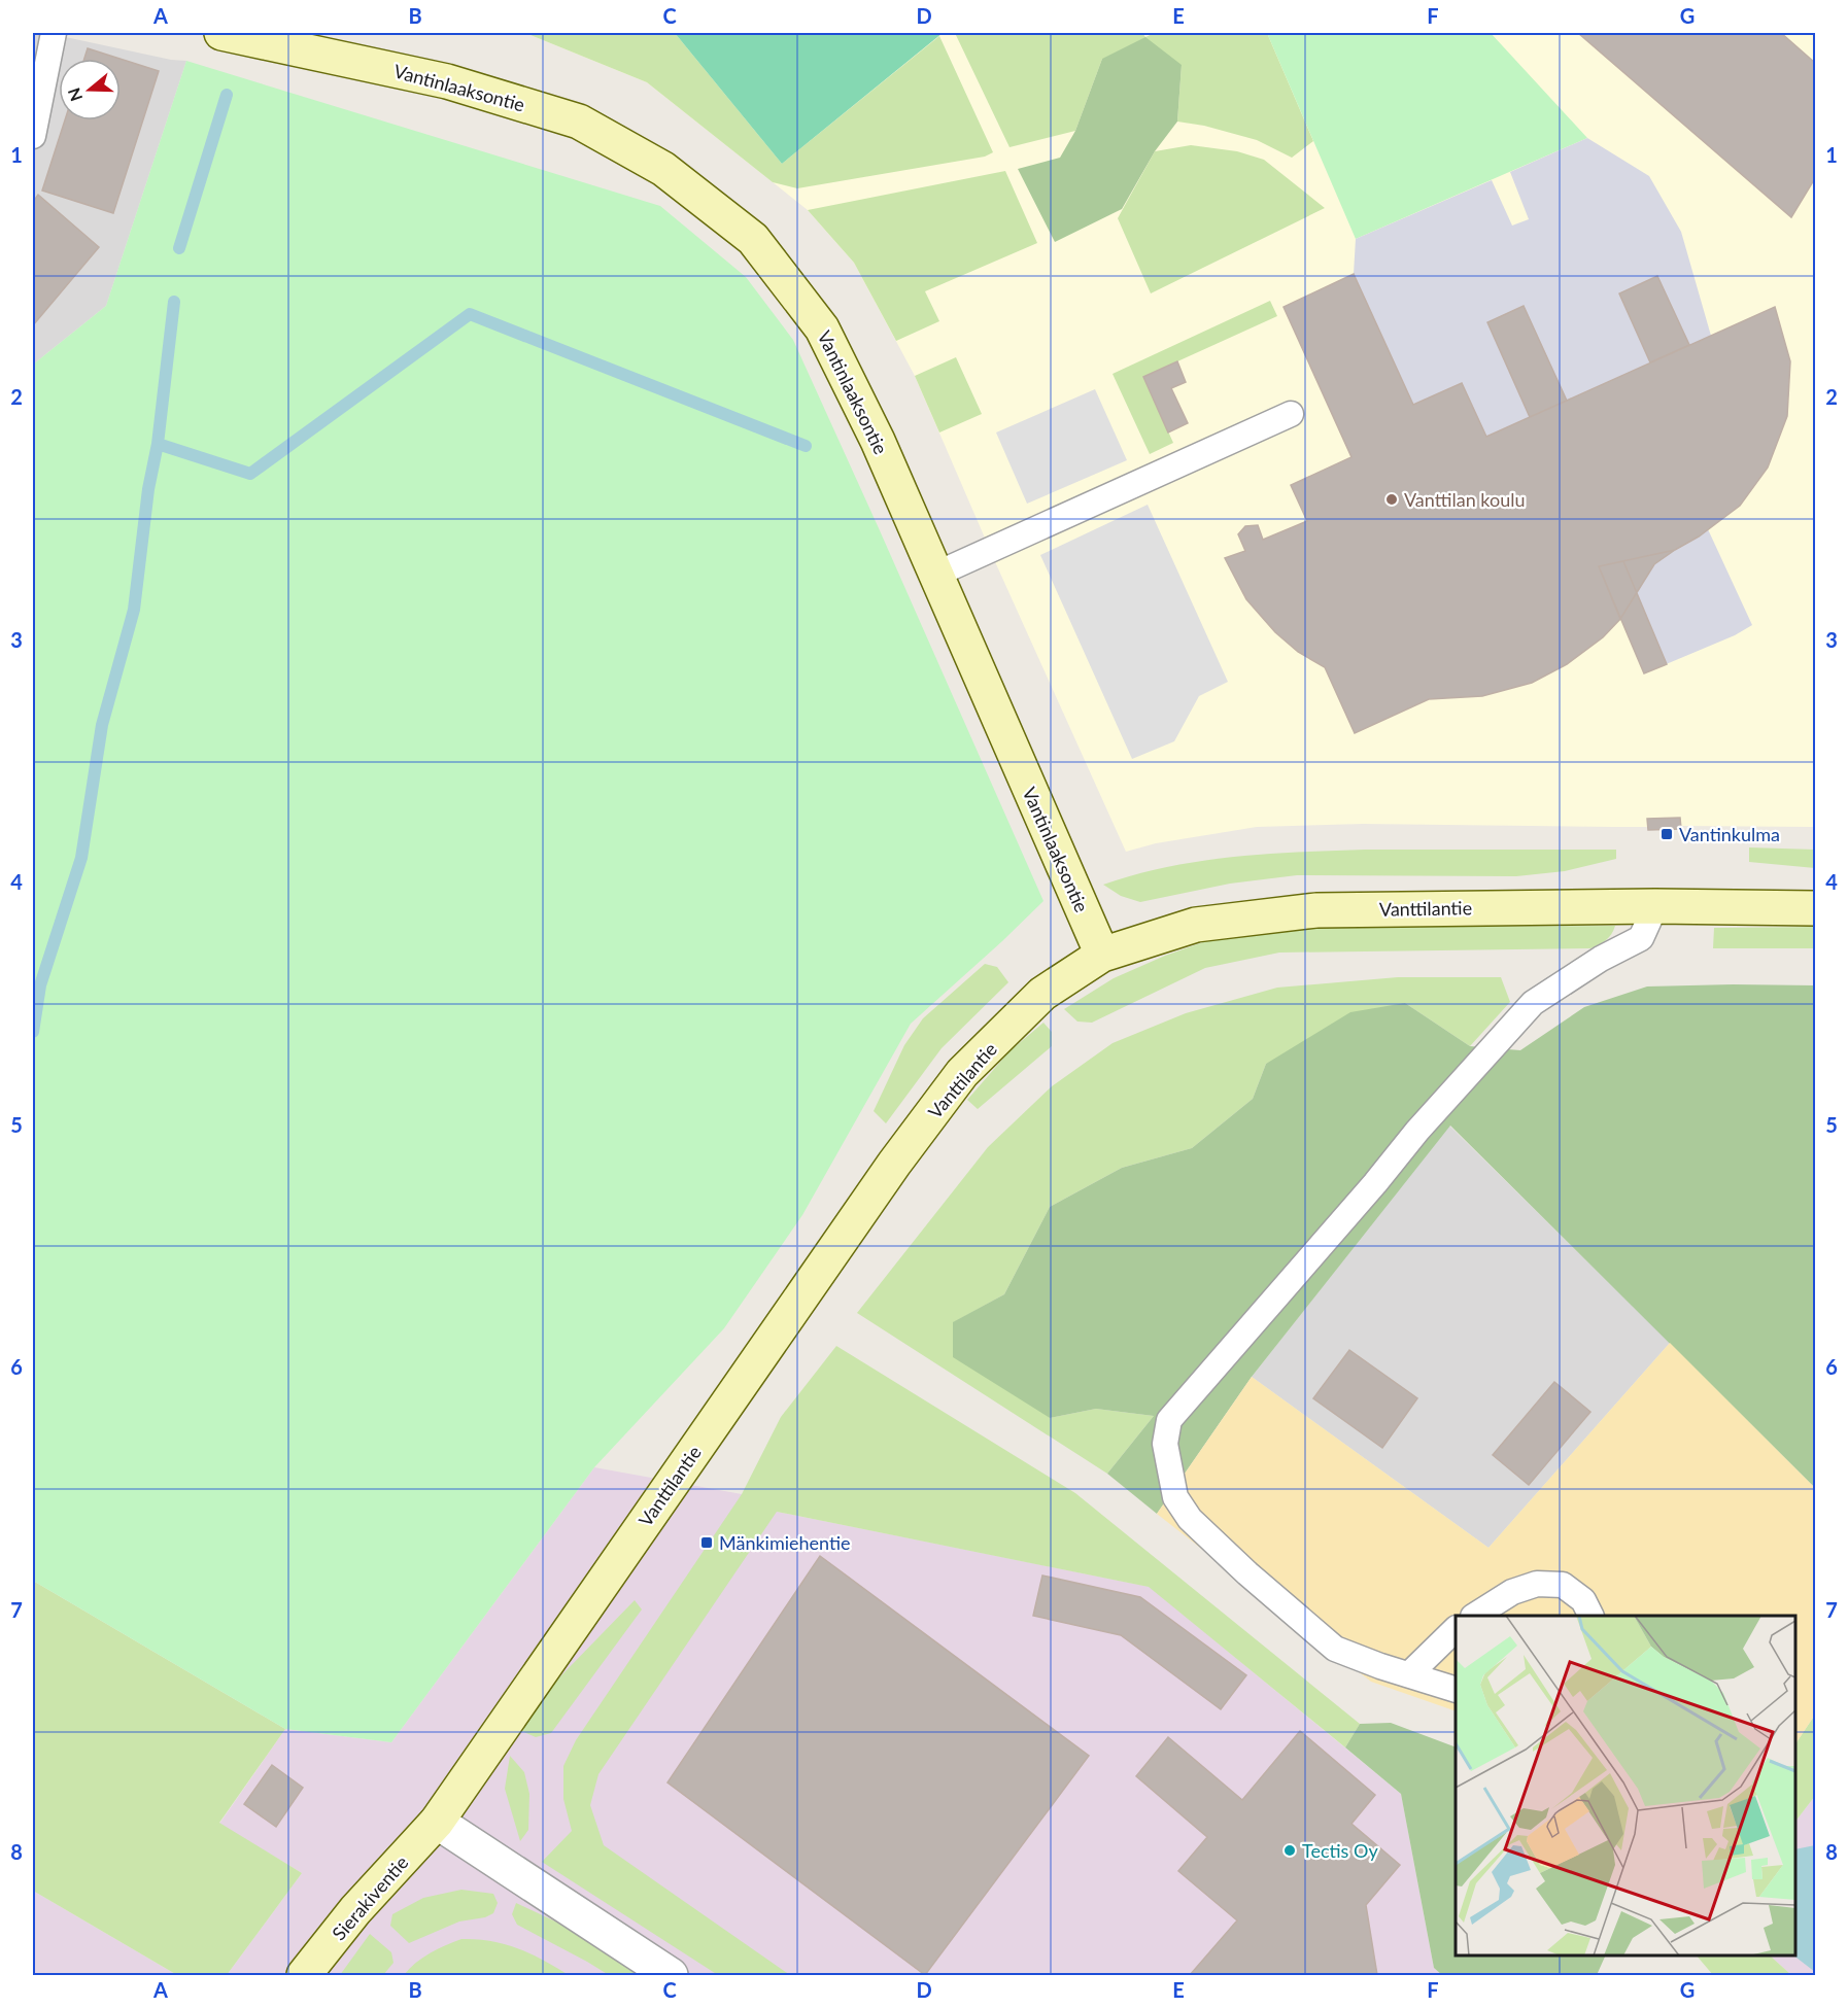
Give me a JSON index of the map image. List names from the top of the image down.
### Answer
{
  "streets": {
    "street": ["Vantinlaaksontie", "Vanttilantie", "Sierakiventie"]
  },
  "crossings": [
    ["Vantinlaaksontie", "Vanttilantie"],
    ["Vanttilantie", "Sierakiventie"]
  ],
  "places": {
    "other": ["Vanttilan koulu", "Tectis Oy"],
    "transit": ["Vantinkulma", "Mänkimiehentie"]
  },
  "north": "left",
  "grid": {
    "columns": [
      "A",
      "B",
      "C",
      "D",
      "E",
      "F",
      "G"
    ],
    "rows": [
      "1",
      "2",
      "3",
      "4",
      "5",
      "6",
      "7",
      "8"
    ]
  }
}
